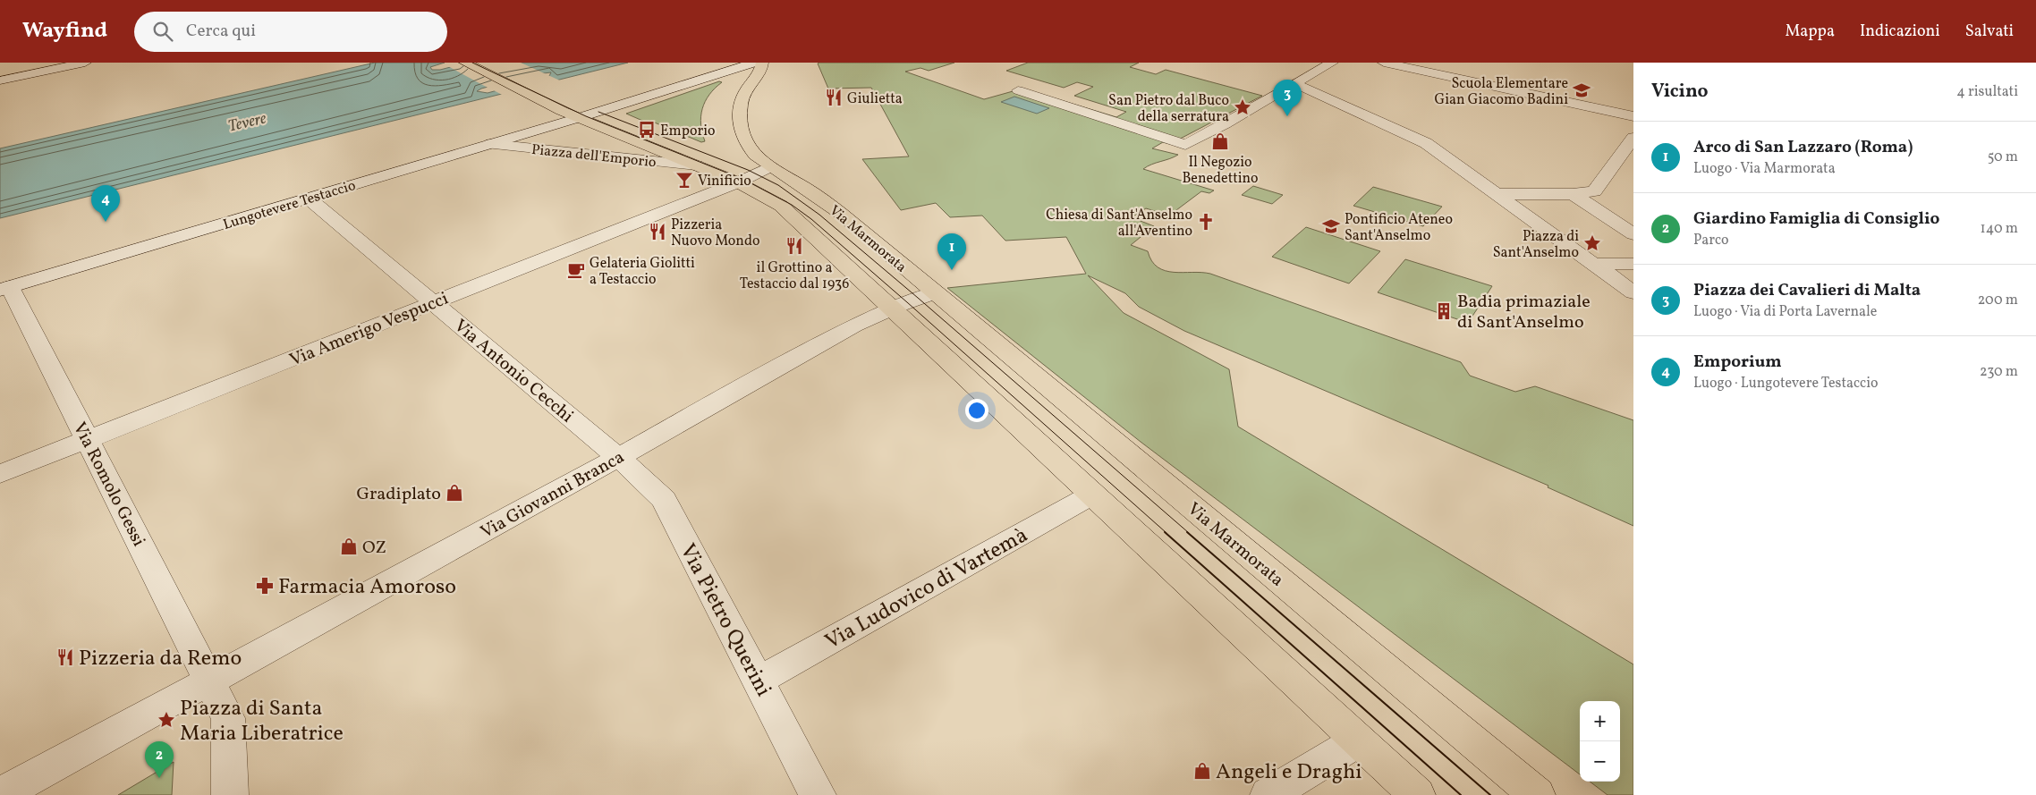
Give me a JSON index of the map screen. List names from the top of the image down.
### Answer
{
  "streets": {
    "main road": ["Piazza dell'Emporio", "Via Marmorata"],
    "street": [
      "Lungotevere Testaccio",
      "Via Amerigo Vespucci",
      "Via Antonio Cecchi",
      "Via Romolo Gessi",
      "Via Giovanni Branca",
      "Via Ludovico di Vartemà",
      "Via Pietro Querini"
    ]
  },
  "crossings": [
    ["Piazza dell'Emporio", "Lungotevere Testaccio"],
    ["Piazza dell'Emporio", "Via Marmorata"],
    ["Piazza dell'Emporio", "Via Amerigo Vespucci"],
    ["Lungotevere Testaccio", "Via Antonio Cecchi"],
    ["Lungotevere Testaccio", "Via Romolo Gessi"],
    ["Via Marmorata", "Via Giovanni Branca"],
    ["Via Marmorata", "Via Ludovico di Vartemà"],
    ["Via Amerigo Vespucci", "Via Antonio Cecchi"],
    ["Via Amerigo Vespucci", "Via Romolo Gessi"],
    ["Via Antonio Cecchi", "Via Giovanni Branca"],
    ["Via Antonio Cecchi", "Via Pietro Querini"],
    ["Via Romolo Gessi", "Via Giovanni Branca"],
    ["Via Giovanni Branca", "Via Pietro Querini"],
    ["Via Ludovico di Vartemà", "Via Pietro Querini"]
  ],
  "water": ["Tevere"],
  "places": {
    "school or university": ["Scuola Elementare Gian Giacomo Badini", "Pontificio Ateneo Sant'Anselmo"],
    "restaurant": [
      "Giulietta",
      "Pizzeria Nuovo Mondo",
      "il Grottino a Testaccio dal 1936",
      "Pizzeria da Remo"
    ],
    "place": ["San Pietro dal Buco della serratura", "Piazza di Sant'Anselmo", "Piazza di Santa Maria Liberatrice"],
    "bus stop": ["Emporio"],
    "shop": [
      "Il Negozio Benedettino",
      "Gradiplato",
      "OZ",
      "Angeli e Draghi"
    ],
    "bar": ["Vinificio"],
    "church": ["Chiesa di Sant'Anselmo all'Aventino"],
    "cafe": ["Gelateria Giolitti a Testaccio"],
    "building": ["Badia primaziale di Sant'Anselmo"],
    "pharmacy": ["Farmacia Amoroso"]
  },
  "page": {
    "header": "Wayfind",
    "search": "Cerca qui",
    "nav": ["Mappa", "Indicazioni", "Salvati"],
    "heading": ["Vicino", "4 risultati"],
    "pins": [
      "3",
      "4",
      "1",
      "2"
    ],
    "list": [
      {
        "mark": "1",
        "name": "Arco di San Lazzaro (Roma)",
        "note": "Luogo · Via Marmorata",
        "value": "50 m"
      },
      {
        "mark": "2",
        "name": "Giardino Famiglia di Consiglio",
        "note": "Parco",
        "value": "140 m"
      },
      {
        "mark": "3",
        "name": "Piazza dei Cavalieri di Malta",
        "note": "Luogo · Via di Porta Lavernale",
        "value": "200 m"
      },
      {
        "mark": "4",
        "name": "Emporium",
        "note": "Luogo · Lungotevere Testaccio",
        "value": "230 m"
      }
    ],
    "map_buttons": ["+", "−"]
  }
}
